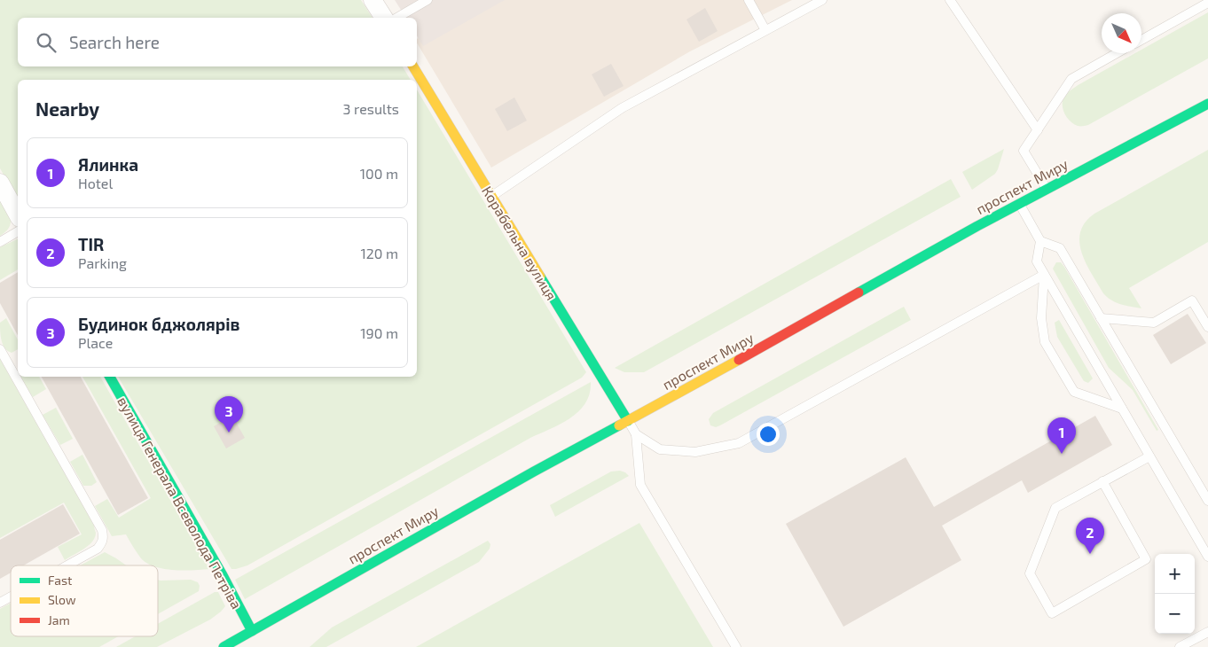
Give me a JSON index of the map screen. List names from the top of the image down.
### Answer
{
  "streets": {
    "main road": ["проспект Миру", "Корабельна вулиця", "вулиця Генерала Всеволода Петріва"]
  },
  "crossings": [
    ["проспект Миру", "Корабельна вулиця"],
    ["проспект Миру", "вулиця Генерала Всеволода Петріва"]
  ],
  "legend": ["Fast", "Slow", "Jam"],
  "north": "bottom right",
  "page": {
    "search": "Search here",
    "heading": ["Nearby", "3 results"],
    "list": [
      {
        "mark": "1",
        "name": "Ялинка",
        "note": "Hotel",
        "value": "100 m"
      },
      {
        "mark": "2",
        "name": "TIR",
        "note": "Parking",
        "value": "120 m"
      },
      {
        "mark": "3",
        "name": "Будинок бджолярів",
        "note": "Place",
        "value": "190 m"
      }
    ],
    "pins": ["3", "1", "2"],
    "map_buttons": ["+", "−"]
  }
}
